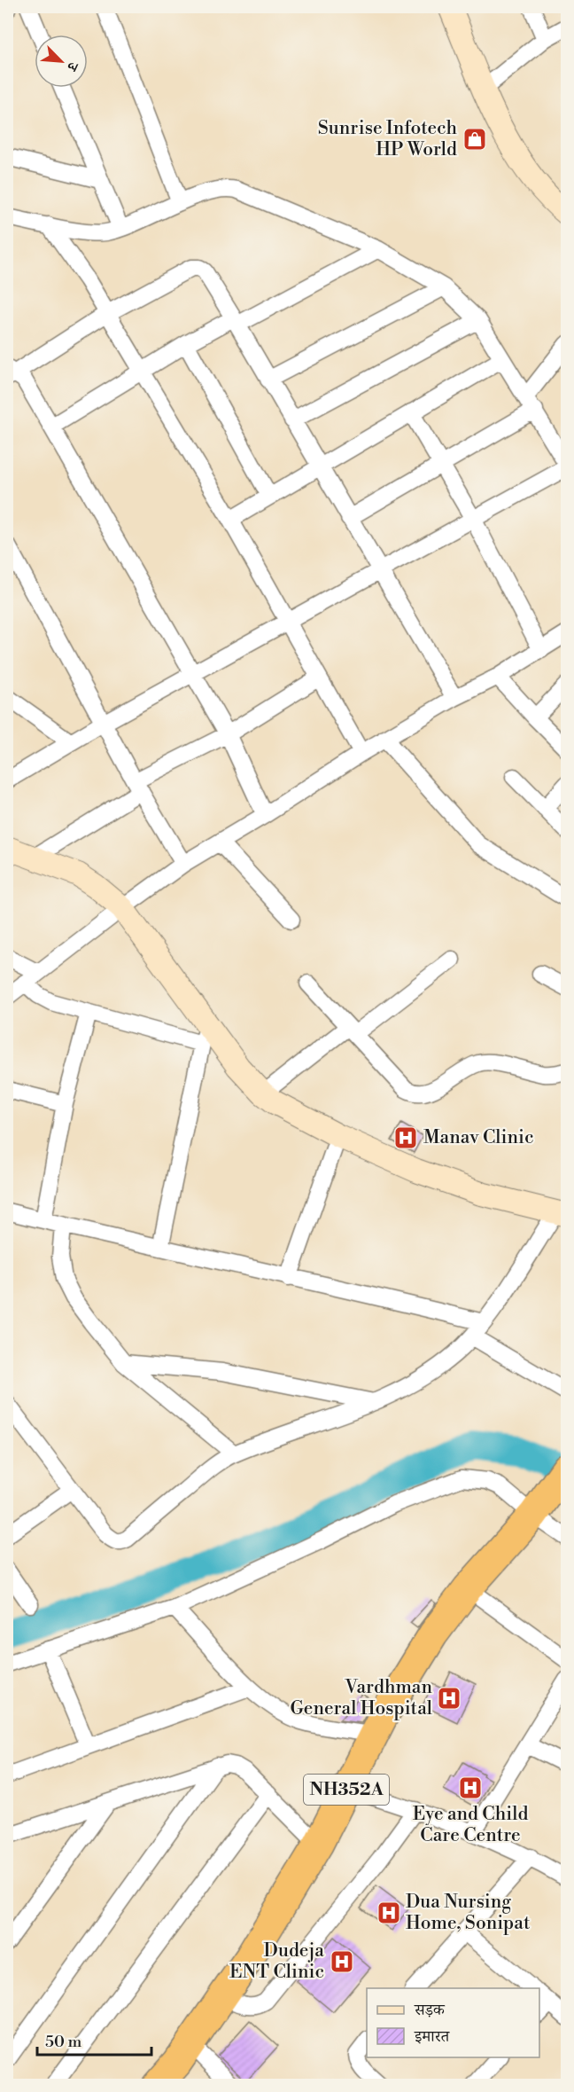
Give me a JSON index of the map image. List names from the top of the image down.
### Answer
{
  "streets": {
    "highway": ["NH352A"]
  },
  "places": {
    "shop": ["Sunrise Infotech HP World"],
    "hospital": [
      "Manav Clinic",
      "Vardhman General Hospital",
      "Eye and Child Care Centre",
      "Dua Nursing Home, Sonipat",
      "Dudeja ENT Clinic"
    ]
  },
  "legend": ["सड़क", "इमारत"],
  "scale_bar": "50 m",
  "north": "bottom right"
}
